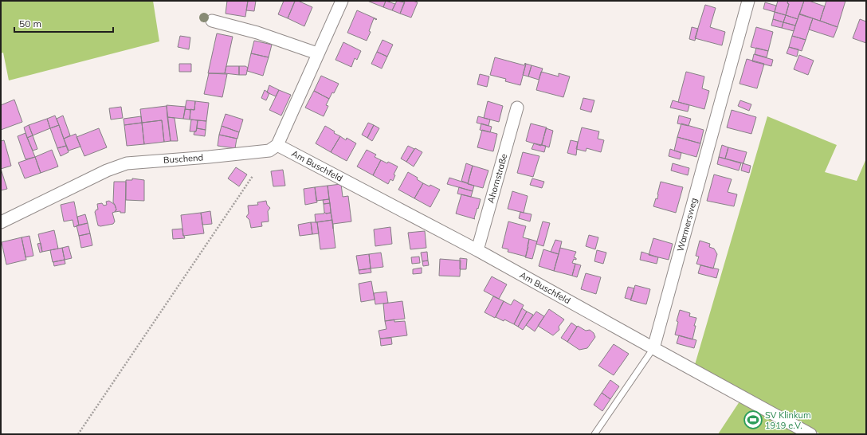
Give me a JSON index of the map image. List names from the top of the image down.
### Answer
{
  "streets": {
    "street": [
      "Buschend",
      "Am Buschfeld",
      "Ahornstraße",
      "Warmersweg"
    ]
  },
  "crossings": [
    ["Buschend", "Am Buschfeld"],
    ["Am Buschfeld", "Ahornstraße"],
    ["Am Buschfeld", "Warmersweg"]
  ],
  "places": {
    "sports": ["SV Klinkum 1919 e.V."]
  },
  "scale_bar": "50 m"
}
